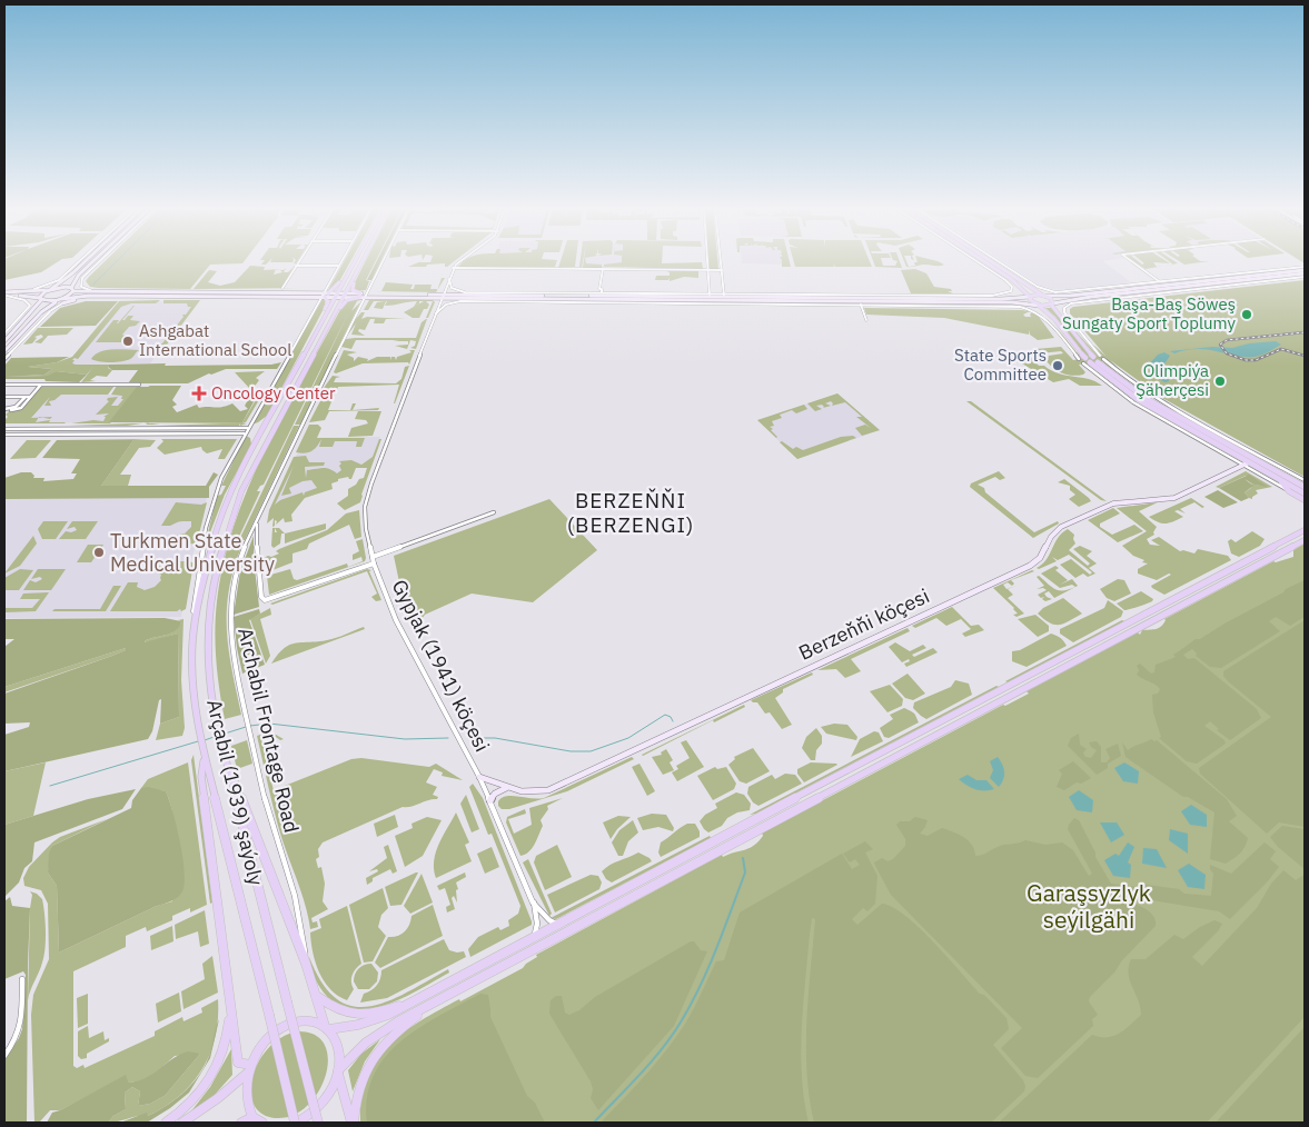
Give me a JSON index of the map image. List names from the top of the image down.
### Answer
{
  "streets": {
    "main road": ["Berzeňňi köçesi", "Arçabil (1939) şaýoly"],
    "street": ["Gypjak (1941) köçesi", "Archabil Frontage Road"]
  },
  "crossings": [
    ["Berzeňňi köçesi", "Gypjak (1941) köçesi"]
  ],
  "districts": ["BERZEŇŇI (BERZENGI)"],
  "parks": ["Garaşsyzlyk seýilgähi"],
  "places": {
    "other": [
      "Başa-Baş Söweş Sungaty Sport Toplumy",
      "Ashgabat International School",
      "State Sports Committee",
      "Olimpiýa Şäherçesi",
      "Turkmen State Medical University"
    ],
    "health": ["Oncology Center"]
  }
}
